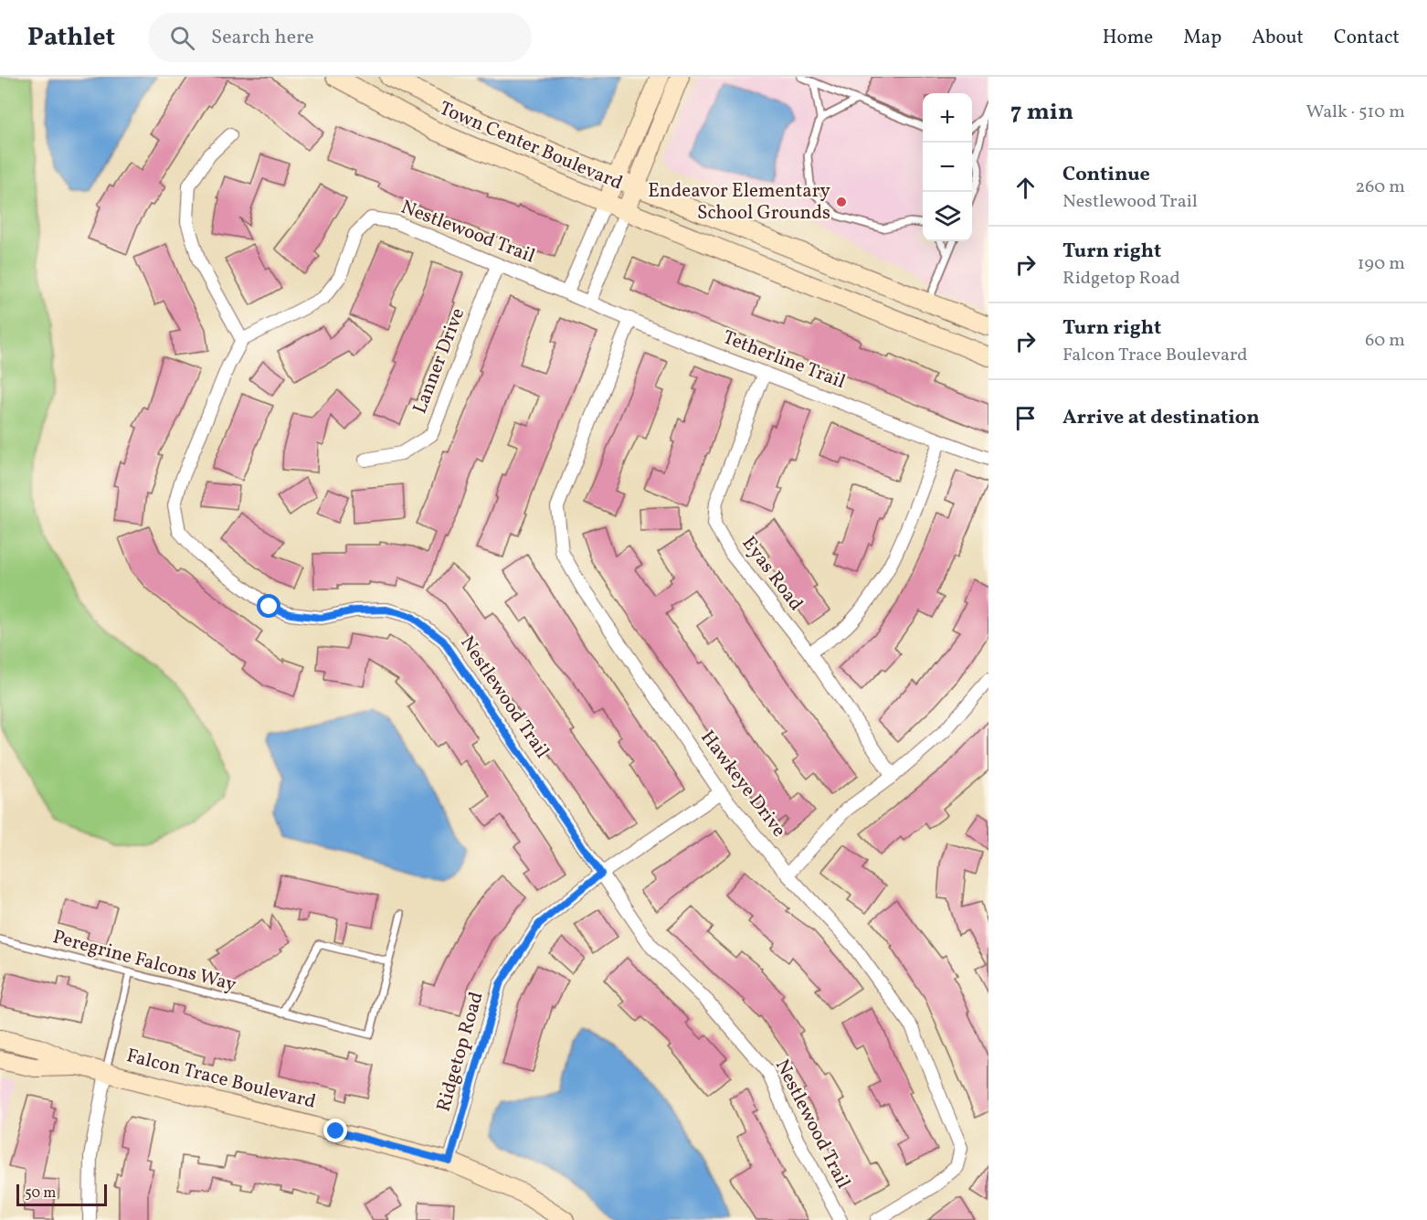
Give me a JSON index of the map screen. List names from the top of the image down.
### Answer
{
  "streets": {
    "main road": ["Town Center Boulevard", "Falcon Trace Boulevard"],
    "street": [
      "Nestlewood Trail",
      "Tetherline Trail",
      "Lanner Drive",
      "Eyas Road",
      "Hawkeye Drive",
      "Ridgetop Road"
    ],
    "lane": ["Peregrine Falcons Way"]
  },
  "crossings": [
    ["Nestlewood Trail", "Tetherline Trail"],
    ["Nestlewood Trail", "Lanner Drive"],
    ["Nestlewood Trail", "Ridgetop Road"],
    ["Tetherline Trail", "Eyas Road"],
    ["Tetherline Trail", "Hawkeye Drive"],
    ["Hawkeye Drive", "Ridgetop Road"],
    ["Ridgetop Road", "Falcon Trace Boulevard"]
  ],
  "places": ["Endeavor Elementary School Grounds"],
  "scale_bar": "50 m",
  "page": {
    "header": "Pathlet",
    "search": "Search here",
    "nav": [
      "Home",
      "Map",
      "About",
      "Contact"
    ],
    "heading": ["7 min", "Walk · 510 m"],
    "map_buttons": ["+", "−"],
    "list": [
      ["Continue", "Nestlewood Trail", "260 m"],
      ["Turn right", "Ridgetop Road", "190 m"],
      ["Turn right", "Falcon Trace Boulevard", "60 m"],
      "Arrive at destination"
    ],
    "scale": "50 m"
  }
}
